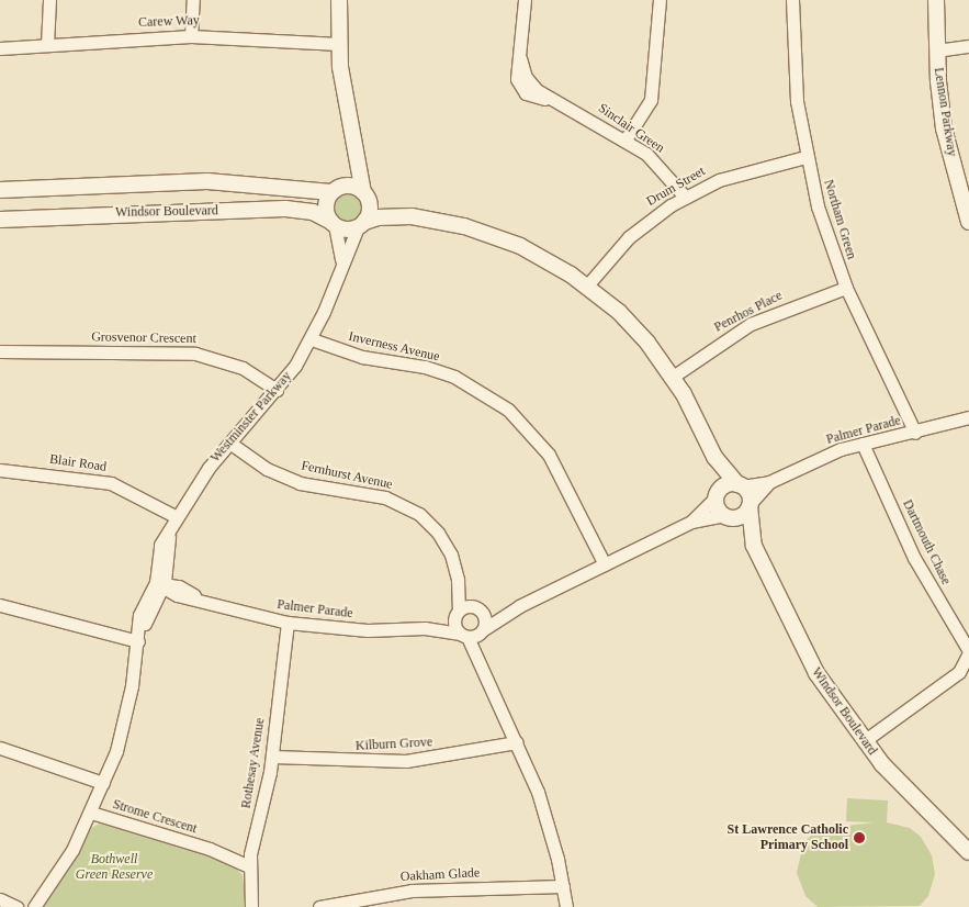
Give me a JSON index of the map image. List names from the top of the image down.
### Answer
{
  "streets": {
    "street": [
      "Carew Way",
      "Lennon Parkway",
      "Sinclair Green",
      "Drum Street",
      "Windsor Boulevard",
      "Northam Green",
      "Penrhos Place",
      "Grosvenor Crescent",
      "Inverness Avenue",
      "Westminster Parkway",
      "Palmer Parade",
      "Blair Road",
      "Fernhurst Avenue",
      "Dartmouth Chase",
      "Kilburn Grove",
      "Rothesay Avenue",
      "Strome Crescent",
      "Oakham Glade"
    ]
  },
  "crossings": [
    ["Sinclair Green", "Drum Street"],
    ["Drum Street", "Northam Green"],
    ["Windsor Boulevard", "Westminster Parkway"],
    ["Windsor Boulevard", "Palmer Parade"],
    ["Windsor Boulevard", "Dartmouth Chase"],
    ["Northam Green", "Penrhos Place"],
    ["Northam Green", "Palmer Parade"],
    ["Grosvenor Crescent", "Westminster Parkway"],
    ["Inverness Avenue", "Westminster Parkway"],
    ["Westminster Parkway", "Palmer Parade"],
    ["Westminster Parkway", "Blair Road"],
    ["Westminster Parkway", "Fernhurst Avenue"],
    ["Westminster Parkway", "Strome Crescent"],
    ["Palmer Parade", "Fernhurst Avenue"],
    ["Palmer Parade", "Dartmouth Chase"],
    ["Palmer Parade", "Rothesay Avenue"],
    ["Kilburn Grove", "Rothesay Avenue"],
    ["Rothesay Avenue", "Strome Crescent"]
  ],
  "parks": ["Bothwell Green Reserve"],
  "places": ["St Lawrence Catholic Primary School"]
}
